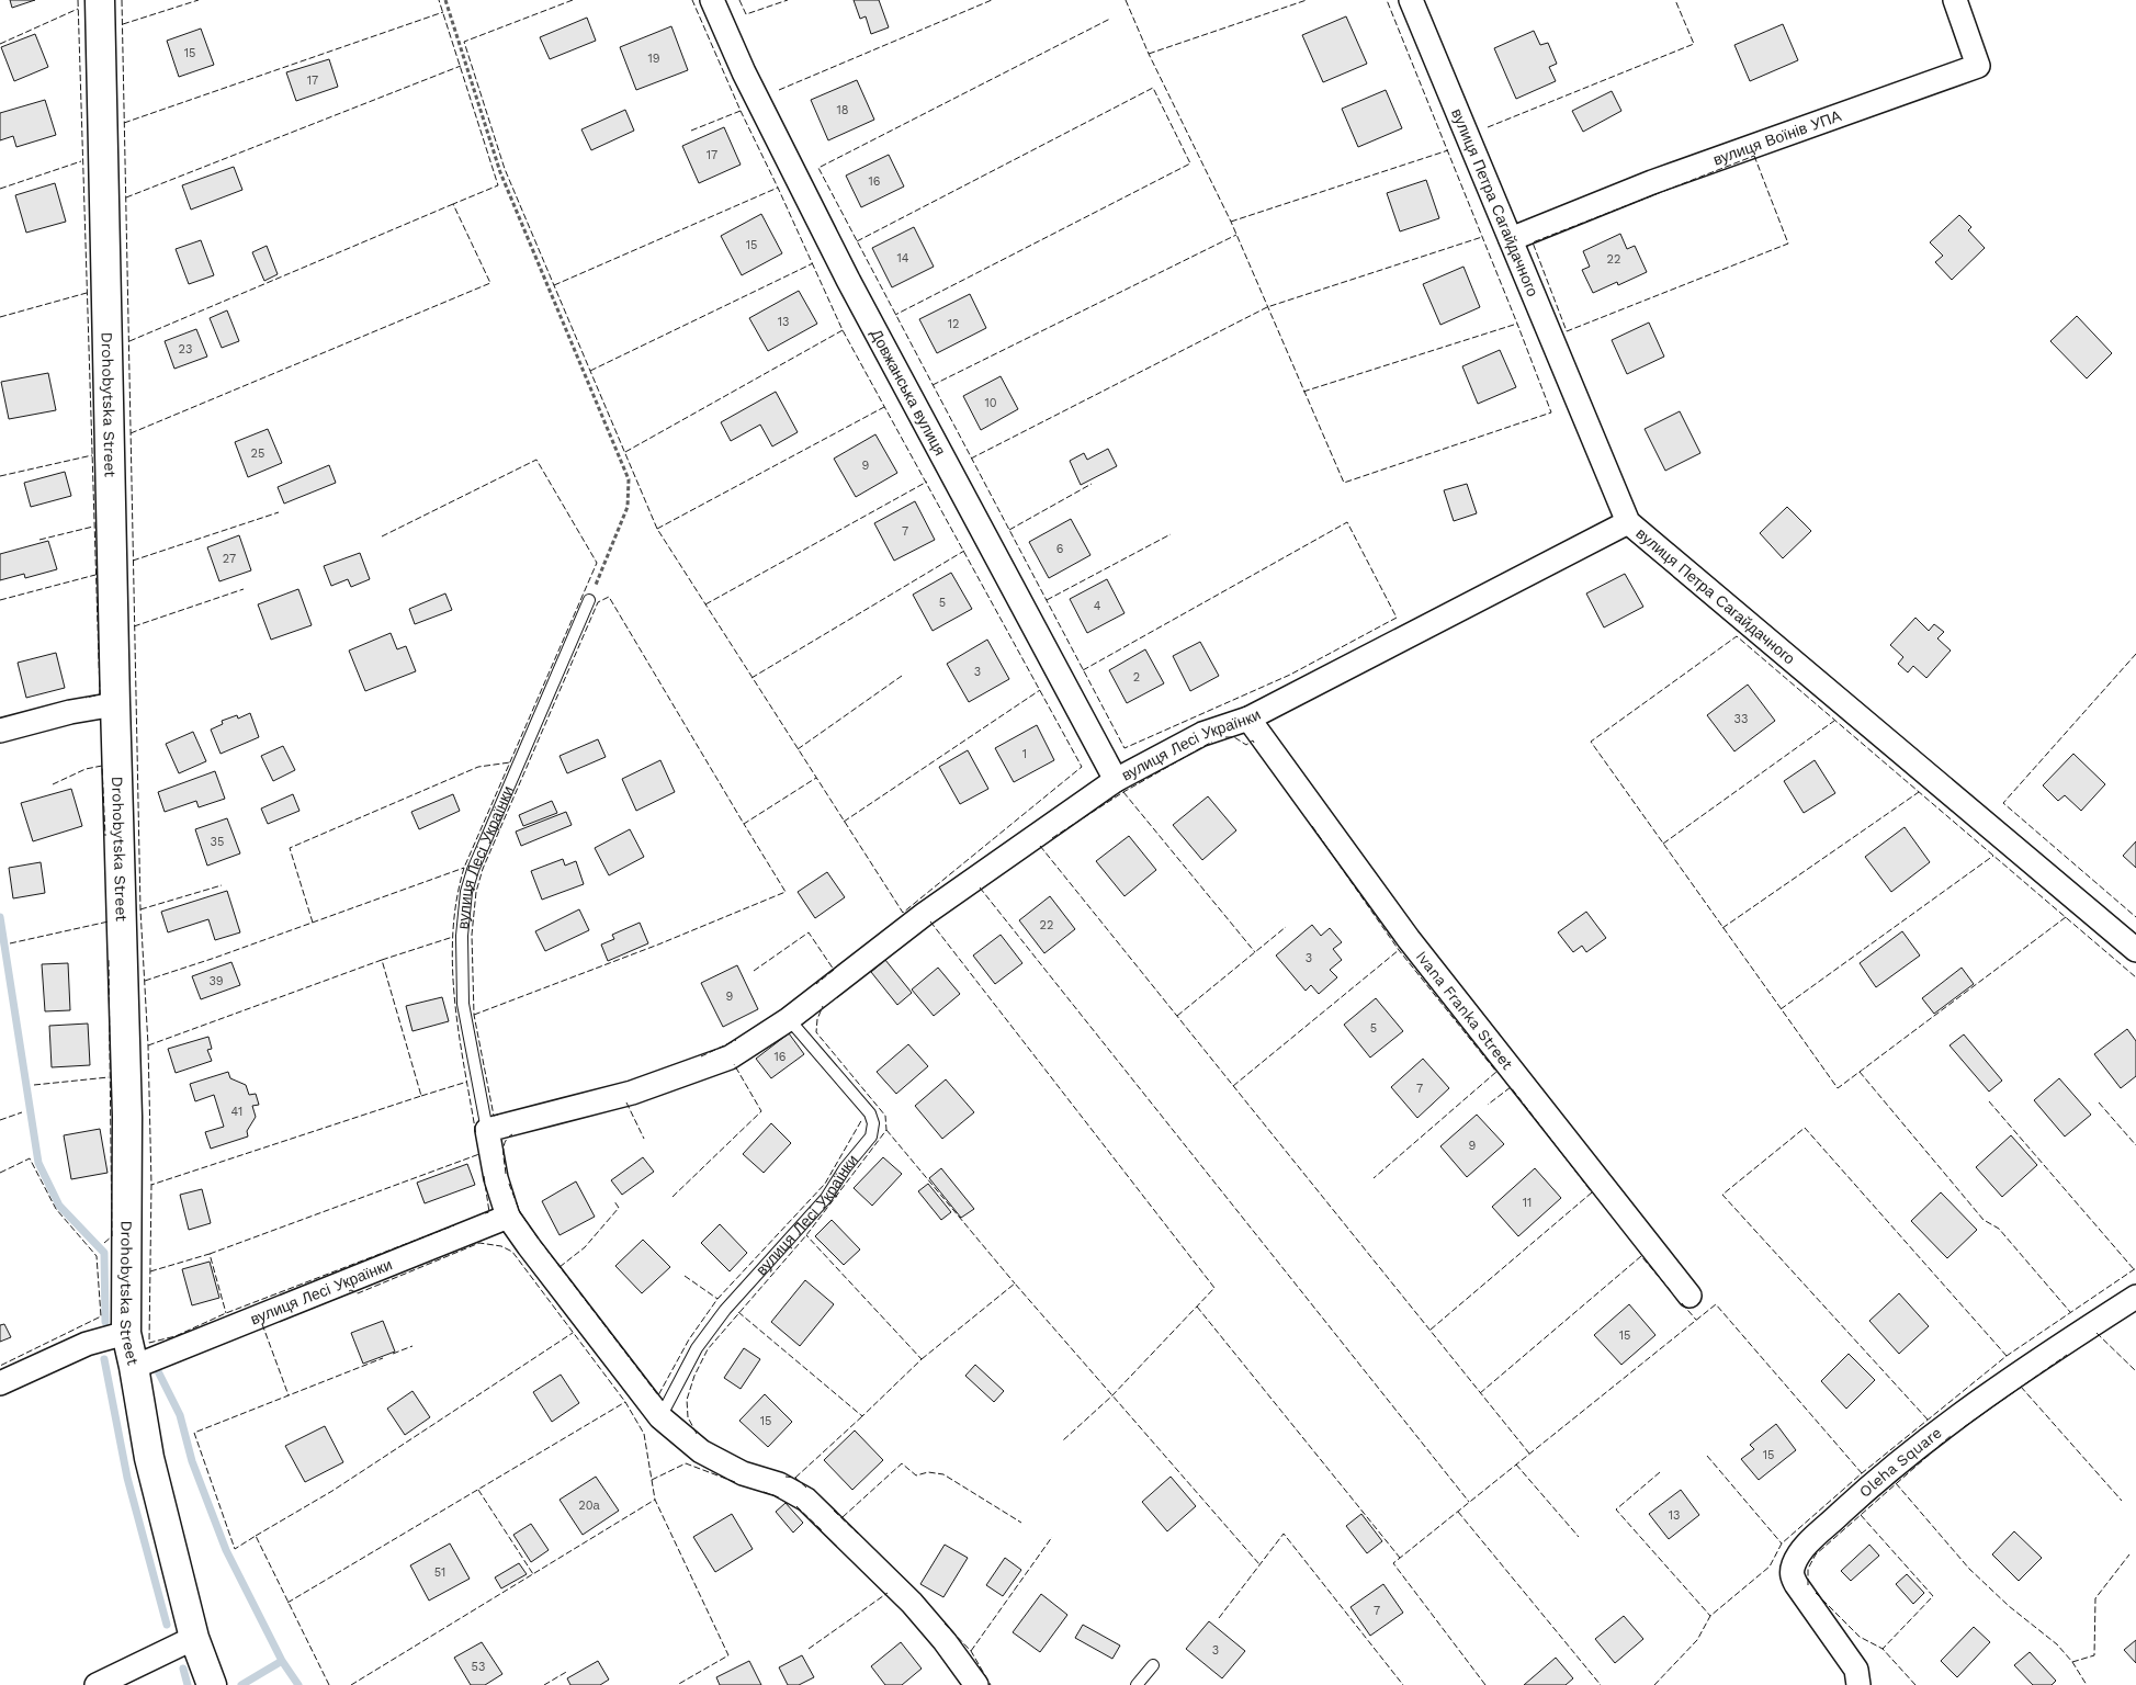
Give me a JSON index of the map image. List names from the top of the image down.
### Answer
{
  "streets": {
    "street": [
      "вулиця Воїнів УПА",
      "вулиця Петра Сагайдачного",
      "Довжанська вулиця",
      "Drohobytska Street",
      "вулиця Лесі Українки",
      "Ivana Franka Street",
      "Oleha Square"
    ]
  },
  "crossings": [
    ["вулиця Воїнів УПА", "вулиця Петра Сагайдачного"],
    ["вулиця Петра Сагайдачного", "вулиця Лесі Українки"],
    ["Довжанська вулиця", "вулиця Лесі Українки"],
    ["Drohobytska Street", "вулиця Лесі Українки"],
    ["вулиця Лесі Українки", "Ivana Franka Street"]
  ],
  "house_numbers": [
    "15",
    "19",
    "17",
    "18",
    "17",
    "16",
    "15",
    "14",
    "22",
    "13",
    "12",
    "23",
    "10",
    "25",
    "9",
    "7",
    "6",
    "27",
    "5",
    "4",
    "3",
    "2",
    "33",
    "1",
    "35",
    "22",
    "3",
    "39",
    "9",
    "5",
    "16",
    "7",
    "41",
    "9",
    "11",
    "15",
    "15",
    "15",
    "20а",
    "13",
    "51",
    "7",
    "3",
    "53"
  ]
}
